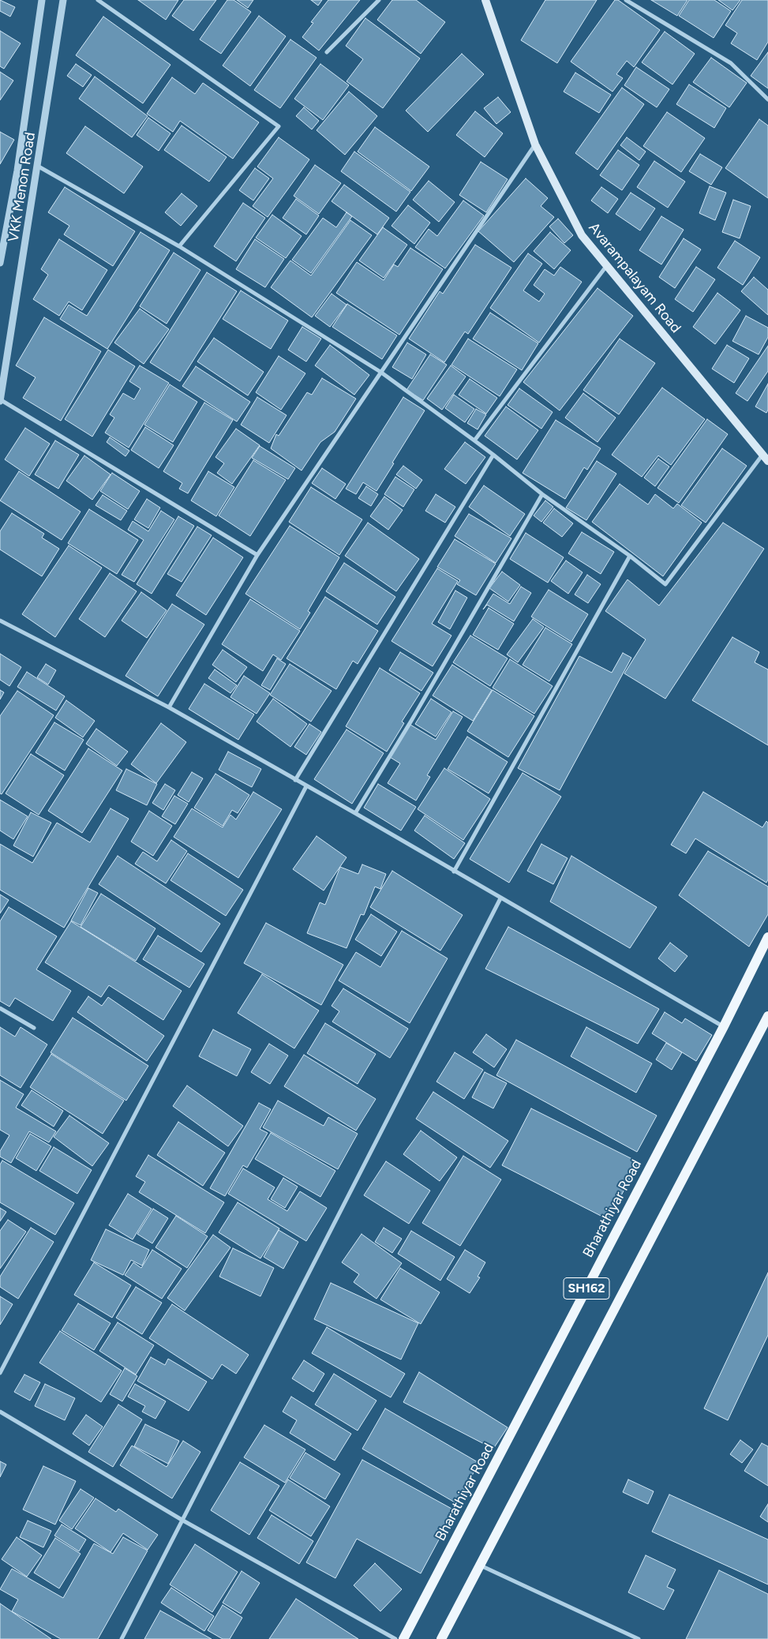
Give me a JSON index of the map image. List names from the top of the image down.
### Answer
{
  "streets": {
    "main road": ["Avarampalayam Road", "Bharathiyar Road", "SH162"],
    "street": ["VKK Menon Road"]
  }
}
